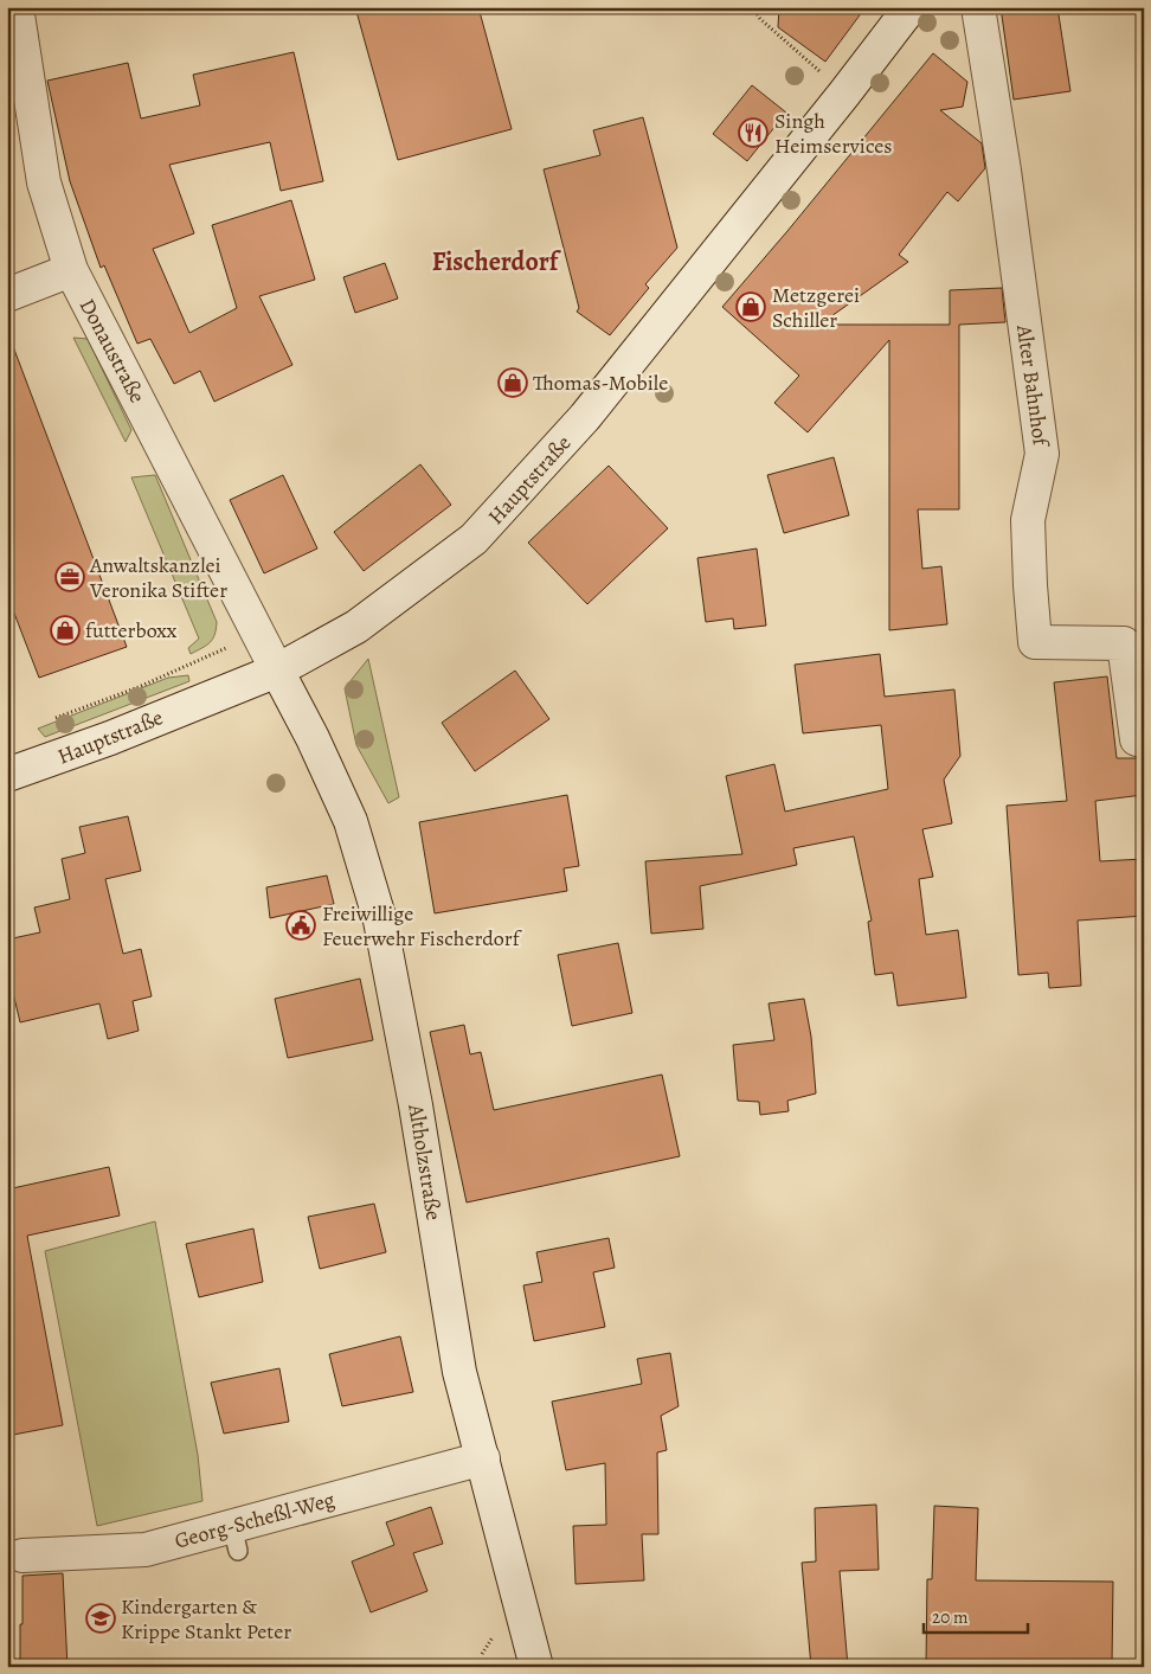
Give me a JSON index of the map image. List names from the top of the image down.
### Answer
{
  "streets": {
    "street": [
      "Donaustraße",
      "Alter Bahnhof",
      "Hauptstraße",
      "Altholzstraße",
      "Georg-Scheßl-Weg"
    ]
  },
  "crossings": [
    ["Donaustraße", "Hauptstraße"],
    ["Donaustraße", "Altholzstraße"],
    ["Hauptstraße", "Altholzstraße"],
    ["Altholzstraße", "Georg-Scheßl-Weg"]
  ],
  "districts": ["Fischerdorf"],
  "places": {
    "restaurant": ["Singh Heimservices"],
    "shop": ["Metzgerei Schiller", "Thomas-Mobile", "futterboxx"],
    "office": ["Anwaltskanzlei Veronika Stifter"],
    "public building": ["Freiwillige Feuerwehr Fischerdorf"],
    "school or university": ["Kindergarten & Krippe Stankt Peter"]
  },
  "scale_bar": "20 m"
}
